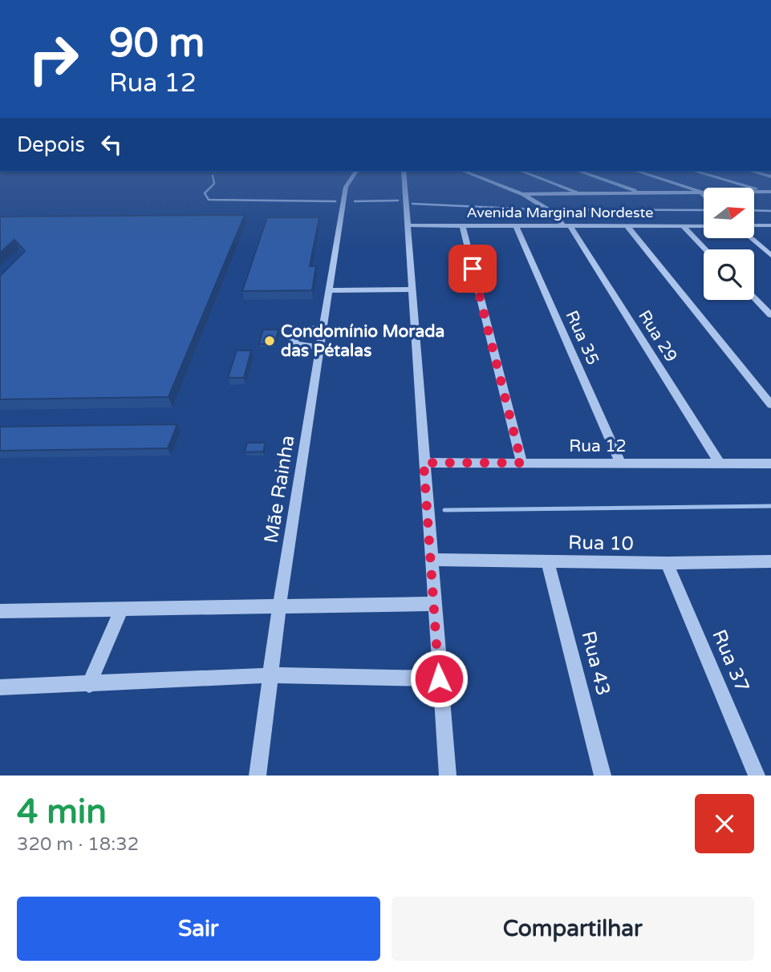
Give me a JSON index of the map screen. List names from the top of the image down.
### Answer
{
  "streets": {
    "street": [
      "Avenida Marginal Nordeste",
      "Rua 29",
      "Rua 35",
      "Rua 12",
      "Mãe Rainha",
      "Rua 10",
      "Rua 37",
      "Rua 43"
    ]
  },
  "crossings": [
    ["Avenida Marginal Nordeste", "Rua 29"],
    ["Avenida Marginal Nordeste", "Rua 35"],
    ["Rua 29", "Rua 12"],
    ["Rua 35", "Rua 12"],
    ["Rua 10", "Rua 37"],
    ["Rua 10", "Rua 43"]
  ],
  "places": ["Condomínio Morada das Pétalas"],
  "north": "right",
  "page": {
    "turn": ["90 m", "Rua 12"],
    "then": "Depois",
    "heading": ["4 min", "320 m · 18:32"],
    "buttons": ["Sair", "Compartilhar"]
  }
}
